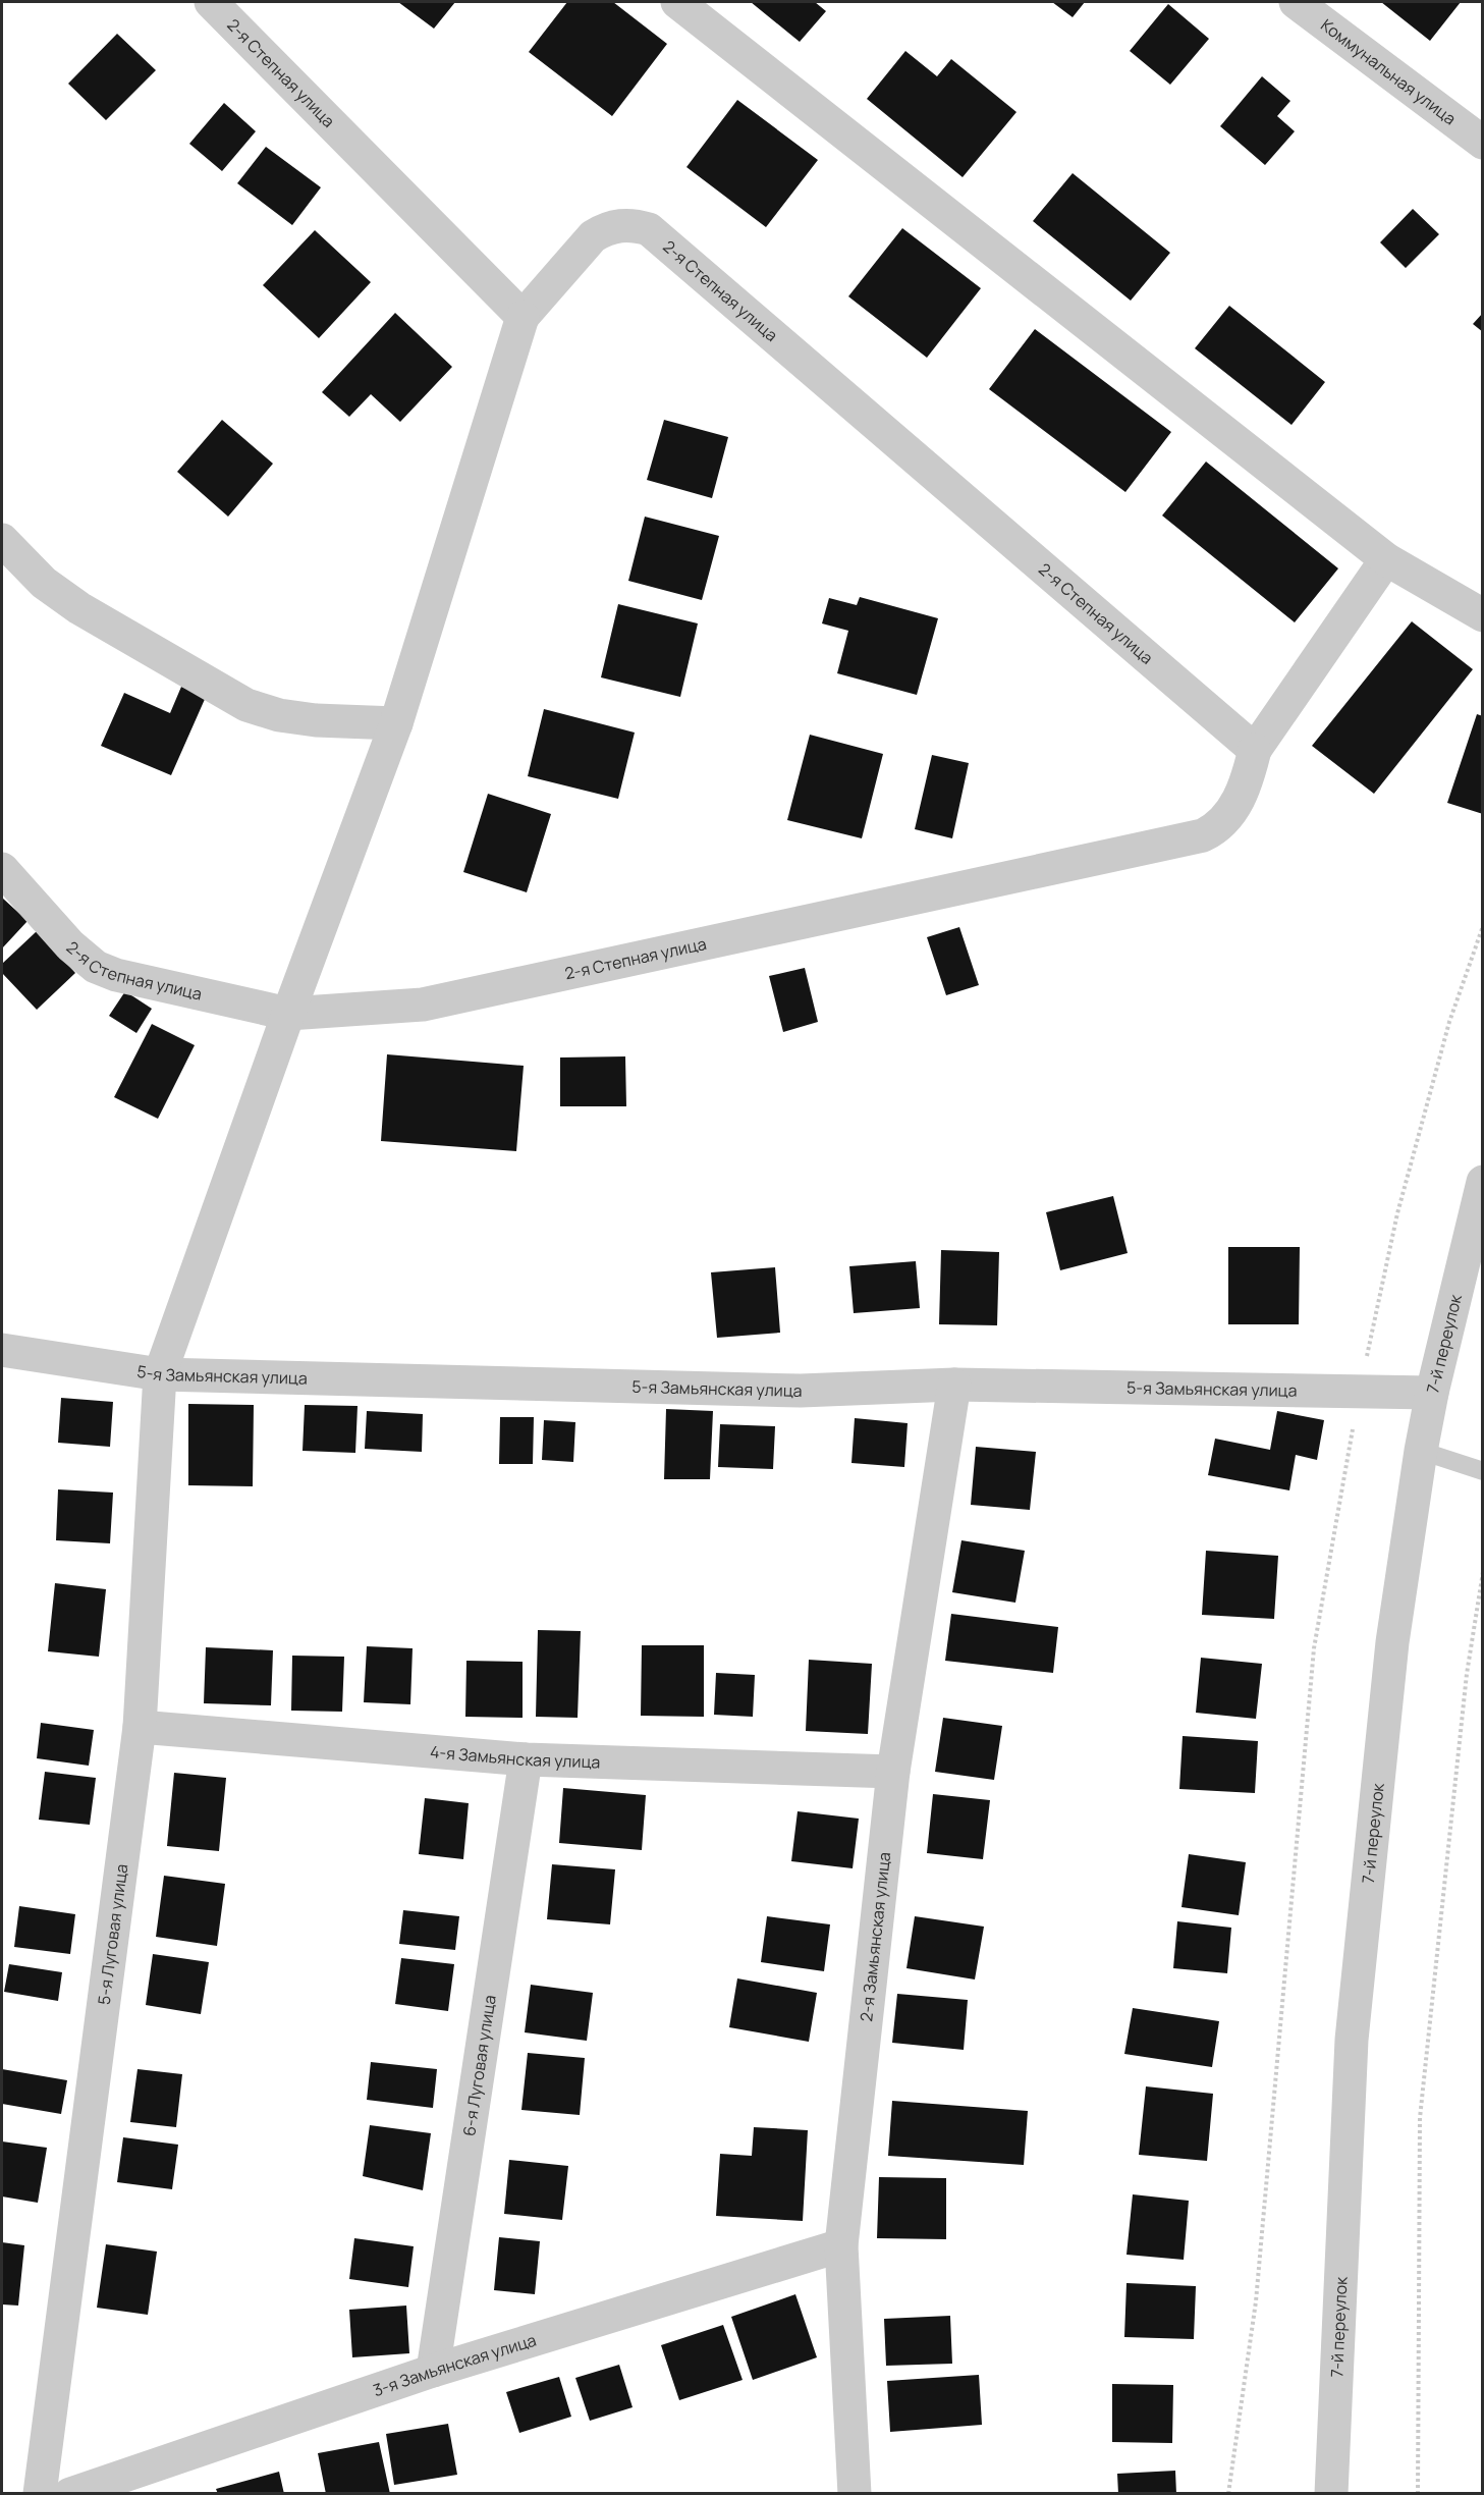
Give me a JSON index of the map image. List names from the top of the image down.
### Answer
{
  "streets": {
    "street": [
      "2-я Степная улица",
      "Коммунальная улица",
      "7-й переулок",
      "5-я Замьянская улица",
      "4-я Замьянская улица",
      "5-я Луговая улица",
      "2-я Замьянская улица",
      "6-я Луговая улица",
      "3-я Замьянская улица"
    ]
  },
  "crossings": [
    ["2-я Степная улица", "5-я Луговая улица"],
    ["7-й переулок", "5-я Замьянская улица"],
    ["5-я Замьянская улица", "5-я Луговая улица"],
    ["5-я Замьянская улица", "2-я Замьянская улица"],
    ["4-я Замьянская улица", "5-я Луговая улица"],
    ["4-я Замьянская улица", "2-я Замьянская улица"],
    ["4-я Замьянская улица", "6-я Луговая улица"],
    ["2-я Замьянская улица", "3-я Замьянская улица"],
    ["6-я Луговая улица", "3-я Замьянская улица"]
  ]
}
